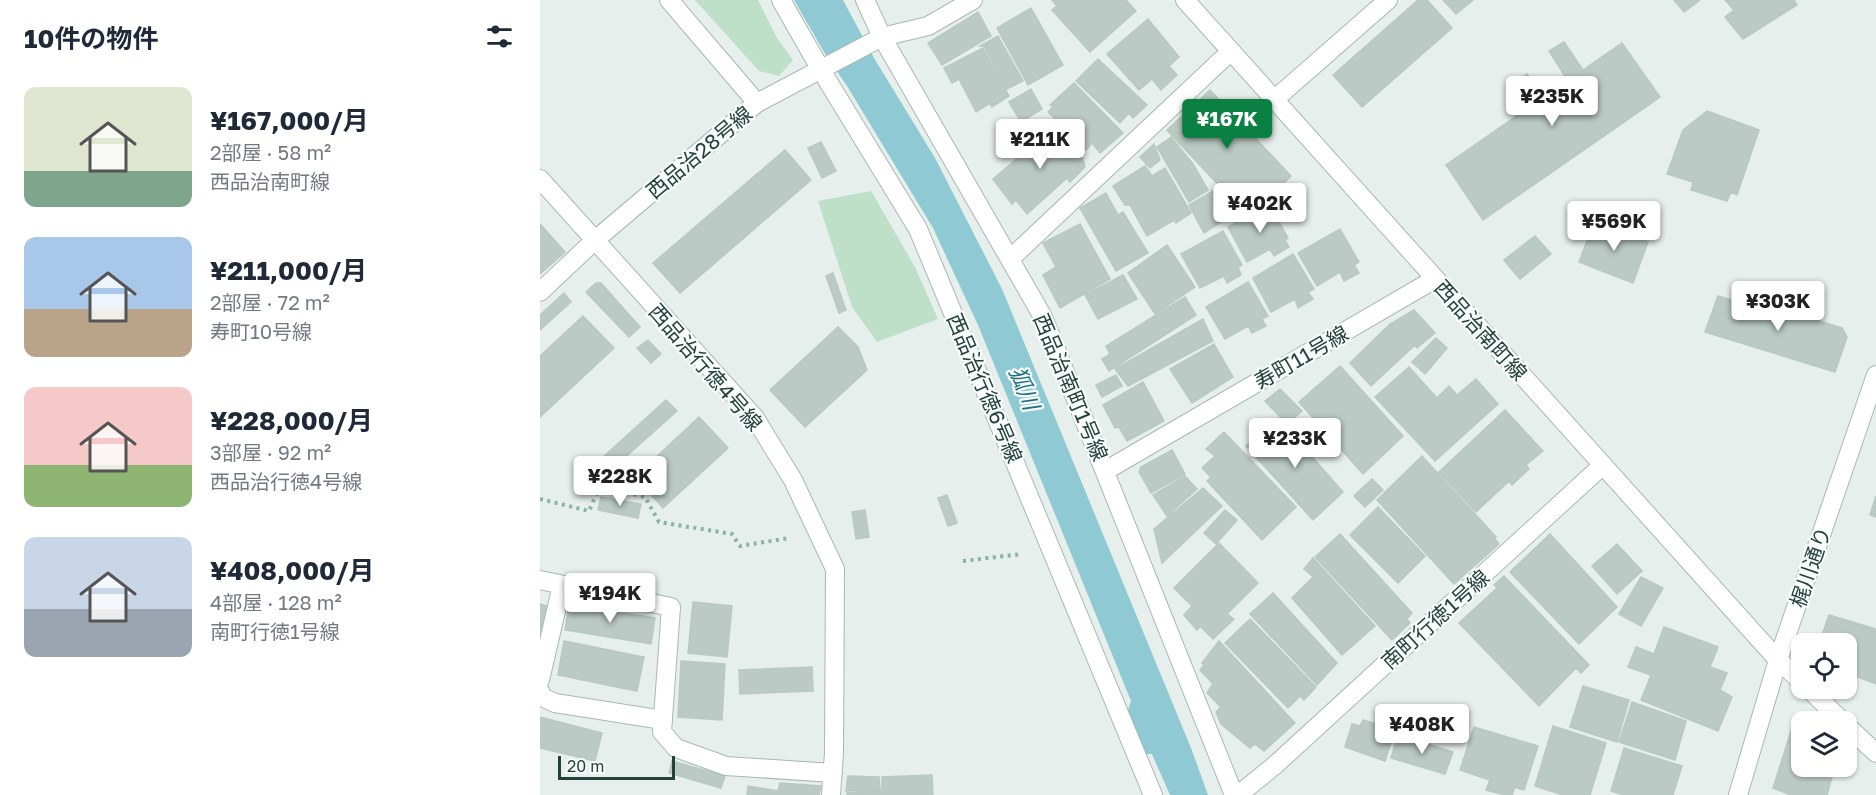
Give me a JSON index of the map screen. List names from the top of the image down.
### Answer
{
  "streets": {
    "street": [
      "西品治28号線",
      "西品治南町線",
      "寿町11号線",
      "西品治行徳4号線",
      "西品治南町1号線",
      "西品治行徳6号線",
      "梶川通り",
      "南町行徳1号線"
    ]
  },
  "crossings": [
    ["西品治28号線", "西品治行徳4号線"],
    ["西品治南町線", "寿町11号線"],
    ["西品治南町線", "梶川通り"],
    ["西品治南町線", "南町行徳1号線"],
    ["寿町11号線", "西品治南町1号線"],
    ["西品治南町1号線", "南町行徳1号線"]
  ],
  "water": ["狐川"],
  "scale_bar": "20 m",
  "page": {
    "heading": "10件の物件",
    "list": [
      {
        "name": "¥167,000/月",
        "note": "2部屋 · 58 m² · 西品治南町線"
      },
      {
        "name": "¥211,000/月",
        "note": "2部屋 · 72 m² · 寿町10号線"
      },
      {
        "name": "¥228,000/月",
        "note": "3部屋 · 92 m² · 西品治行徳4号線"
      },
      {
        "name": "¥408,000/月",
        "note": "4部屋 · 128 m² · 南町行徳1号線"
      }
    ],
    "price": [
      "¥235K",
      "¥167K",
      "¥211K",
      "¥402K",
      "¥569K",
      "¥303K",
      "¥233K",
      "¥228K",
      "¥194K",
      "¥408K"
    ],
    "scale": "20 m"
  }
}
